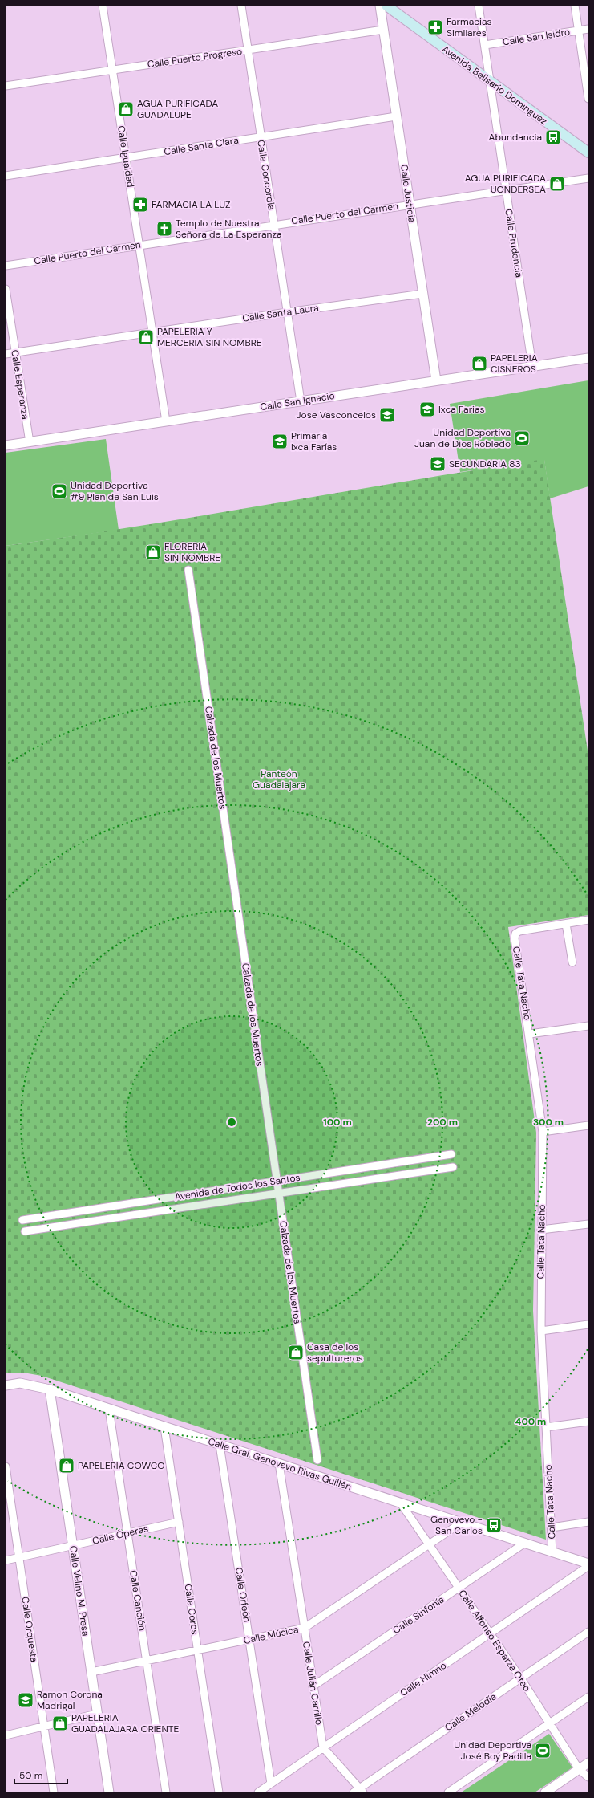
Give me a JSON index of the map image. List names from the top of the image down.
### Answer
{
  "streets": {
    "main road": ["Avenida Belisario Domínguez"],
    "street": [
      "Calle San Isidro",
      "Calle Puerto Progreso",
      "Calle Santa Clara",
      "Calle Igualdad",
      "Calle Concordia",
      "Calle Justicia",
      "Calle Puerto del Carmen",
      "Calle Prudencia",
      "Calle Santa Laura",
      "Calle Esperanza",
      "Calle San Ignacio",
      "Calzada de los Muertos",
      "Calle Tata Nacho",
      "Avenida de Todos los Santos",
      "Calle Gral. Genovevo Rivas Guillén",
      "Calle Óperas",
      "Calle Velino M. Presa",
      "Calle Orfeón",
      "Calle Canción",
      "Calle Coros",
      "Calle Sinfonía",
      "Calle Orquesta",
      "Calle Música",
      "Calle Alfonso Esparza Oteo",
      "Calle Himno",
      "Calle Julián Carrillo",
      "Calle Melodía"
    ]
  },
  "crossings": [
    ["Calle San Isidro", "Calle Prudencia"],
    ["Calle Puerto Progreso", "Calle Igualdad"],
    ["Calle Puerto Progreso", "Calle Concordia"],
    ["Calle Puerto Progreso", "Calle Justicia"],
    ["Avenida Belisario Domínguez", "Calle Prudencia"],
    ["Calle Santa Clara", "Calle Igualdad"],
    ["Calle Santa Clara", "Calle Concordia"],
    ["Calle Santa Clara", "Calle Justicia"],
    ["Calle Igualdad", "Calle Puerto del Carmen"],
    ["Calle Igualdad", "Calle Santa Laura"],
    ["Calle Igualdad", "Calle San Ignacio"],
    ["Calle Concordia", "Calle Puerto del Carmen"],
    ["Calle Concordia", "Calle Santa Laura"],
    ["Calle Concordia", "Calle San Ignacio"],
    ["Calle Justicia", "Calle Puerto del Carmen"],
    ["Calle Justicia", "Calle Santa Laura"],
    ["Calle Justicia", "Calle San Ignacio"],
    ["Calle Puerto del Carmen", "Calle Prudencia"],
    ["Calle Prudencia", "Calle San Ignacio"],
    ["Calle Santa Laura", "Calle Esperanza"],
    ["Calle Esperanza", "Calle San Ignacio"],
    ["Calzada de los Muertos", "Avenida de Todos los Santos"],
    ["Calle Tata Nacho", "Calle Gral. Genovevo Rivas Guillén"],
    ["Calle Gral. Genovevo Rivas Guillén", "Calle Velino M. Presa"],
    ["Calle Gral. Genovevo Rivas Guillén", "Calle Orfeón"],
    ["Calle Gral. Genovevo Rivas Guillén", "Calle Canción"],
    ["Calle Gral. Genovevo Rivas Guillén", "Calle Coros"],
    ["Calle Gral. Genovevo Rivas Guillén", "Calle Sinfonía"],
    ["Calle Gral. Genovevo Rivas Guillén", "Calle Música"],
    ["Calle Gral. Genovevo Rivas Guillén", "Calle Alfonso Esparza Oteo"],
    ["Calle Gral. Genovevo Rivas Guillén", "Calle Himno"],
    ["Calle Gral. Genovevo Rivas Guillén", "Calle Julián Carrillo"],
    ["Calle Óperas", "Calle Velino M. Presa"],
    ["Calle Óperas", "Calle Canción"],
    ["Calle Óperas", "Calle Coros"],
    ["Calle Óperas", "Calle Orquesta"],
    ["Calle Velino M. Presa", "Calle Música"],
    ["Calle Orfeón", "Calle Música"],
    ["Calle Orfeón", "Calle Himno"],
    ["Calle Canción", "Calle Música"],
    ["Calle Coros", "Calle Música"],
    ["Calle Sinfonía", "Calle Alfonso Esparza Oteo"],
    ["Calle Sinfonía", "Calle Julián Carrillo"],
    ["Calle Música", "Calle Alfonso Esparza Oteo"],
    ["Calle Música", "Calle Julián Carrillo"],
    ["Calle Alfonso Esparza Oteo", "Calle Himno"],
    ["Calle Alfonso Esparza Oteo", "Calle Melodía"],
    ["Calle Himno", "Calle Julián Carrillo"]
  ],
  "parks": ["Panteón Guadalajara"],
  "places": {
    "pharmacy": ["Farmacias Similares", "FARMACIA LA LUZ"],
    "shop": [
      "AGUA PURIFICADA GUADALUPE",
      "AGUA PURIFICADA UONDERSEA",
      "PAPELERIA Y MERCERIA SIN NOMBRE",
      "PAPELERIA CISNEROS",
      "FLORERIA SIN NOMBRE",
      "Casa de los sepultureros",
      "PAPELERIA COWCO",
      "PAPELERIA GUADALAJARA ORIENTE"
    ],
    "bus stop": ["Abundancia", "Genovevo - San Carlos"],
    "church": ["Templo de Nuestra Señora de La Esperanza"],
    "school or university": [
      "Ixca Farias",
      "Jose Vasconcelos",
      "Primaria Ixca Farías",
      "SECUNDARIA 83",
      "Ramon Corona Madrigal"
    ],
    "sports": ["Unidad Deportiva Juan de Dios Robledo", "Unidad Deportiva #9 Plan de San Luis", "Unidad Deportiva José Boy Padilla"]
  },
  "scale_bar": "50 m",
  "rings": [
    "100 m",
    "200 m",
    "300 m",
    "400 m"
  ]
}
